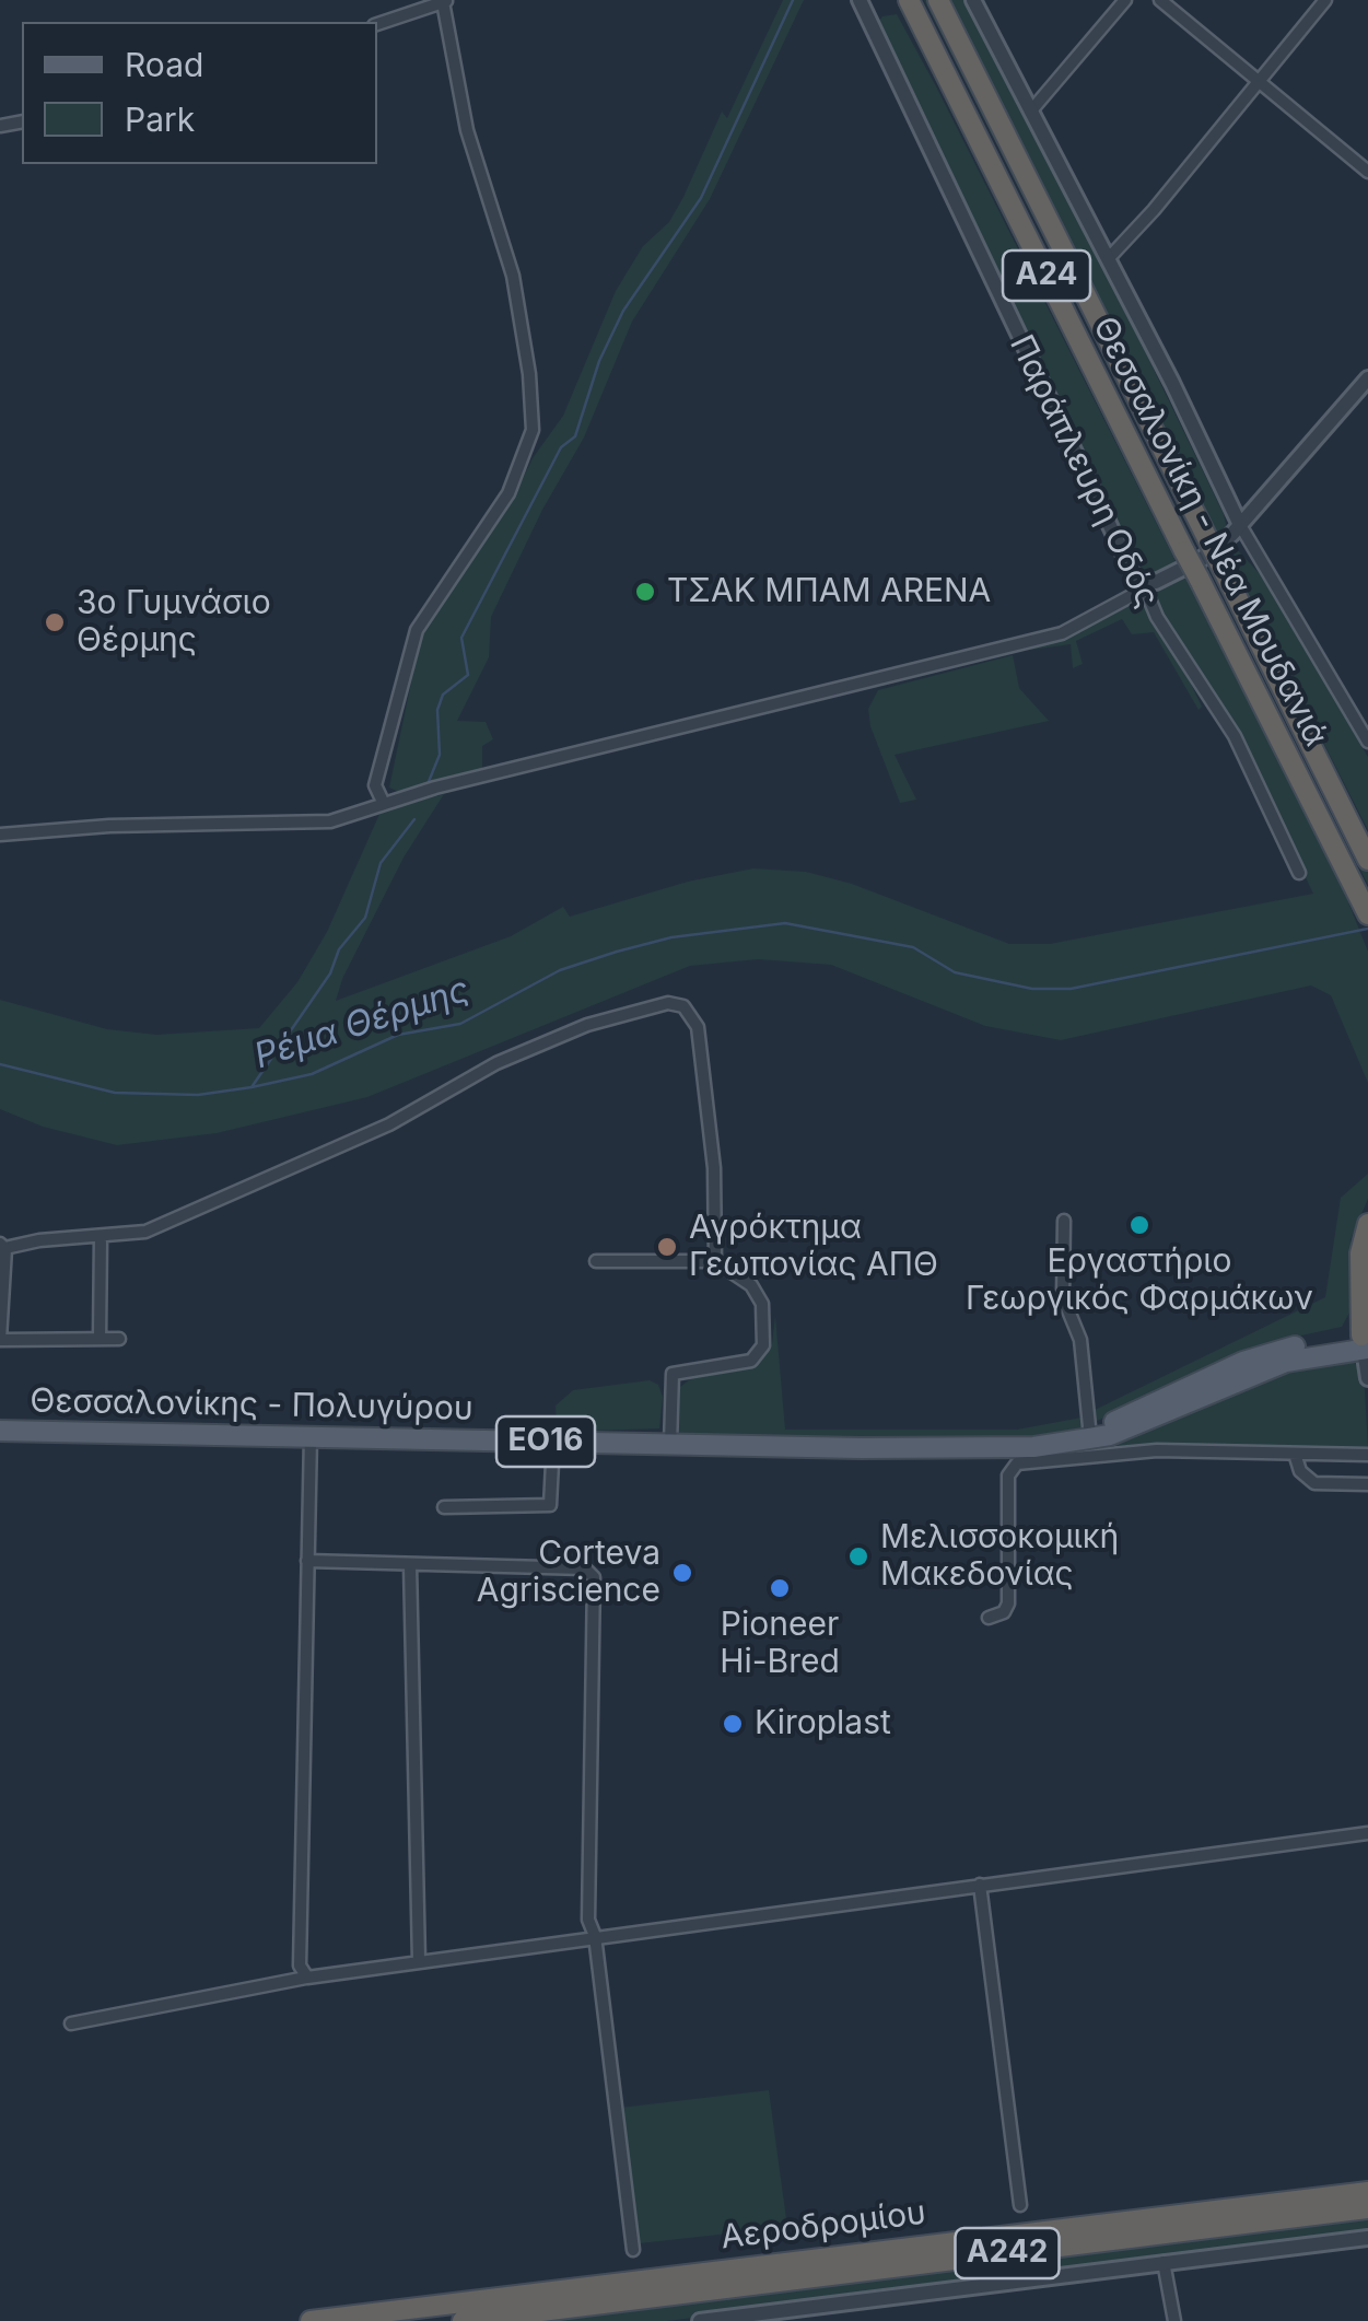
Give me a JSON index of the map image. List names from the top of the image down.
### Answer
{
  "streets": {
    "highway": [
      "Α24",
      "Θεσσαλονίκη - Νέα Μουδανιά",
      "Αεροδρομίου",
      "Α242"
    ],
    "main road": ["Θεσσαλονίκης - Πολυγύρου", "ΕΟ16"],
    "street": ["Παράπλευρη Οδός"]
  },
  "water": ["Ρέμα Θέρμης"],
  "places": [
    "ΤΣΑΚ ΜΠΑΜ ARENA",
    "3ο Γυμνάσιο Θέρμης",
    "Εργαστήριο Γεωργικός Φαρμάκων",
    "Αγρόκτημα Γεωπονίας ΑΠΘ",
    "Μελισσοκομική Μακεδονίας",
    "Corteva Agriscience",
    "Pioneer Hi-Bred",
    "Kiroplast"
  ],
  "legend": ["Road", "Park"]
}
